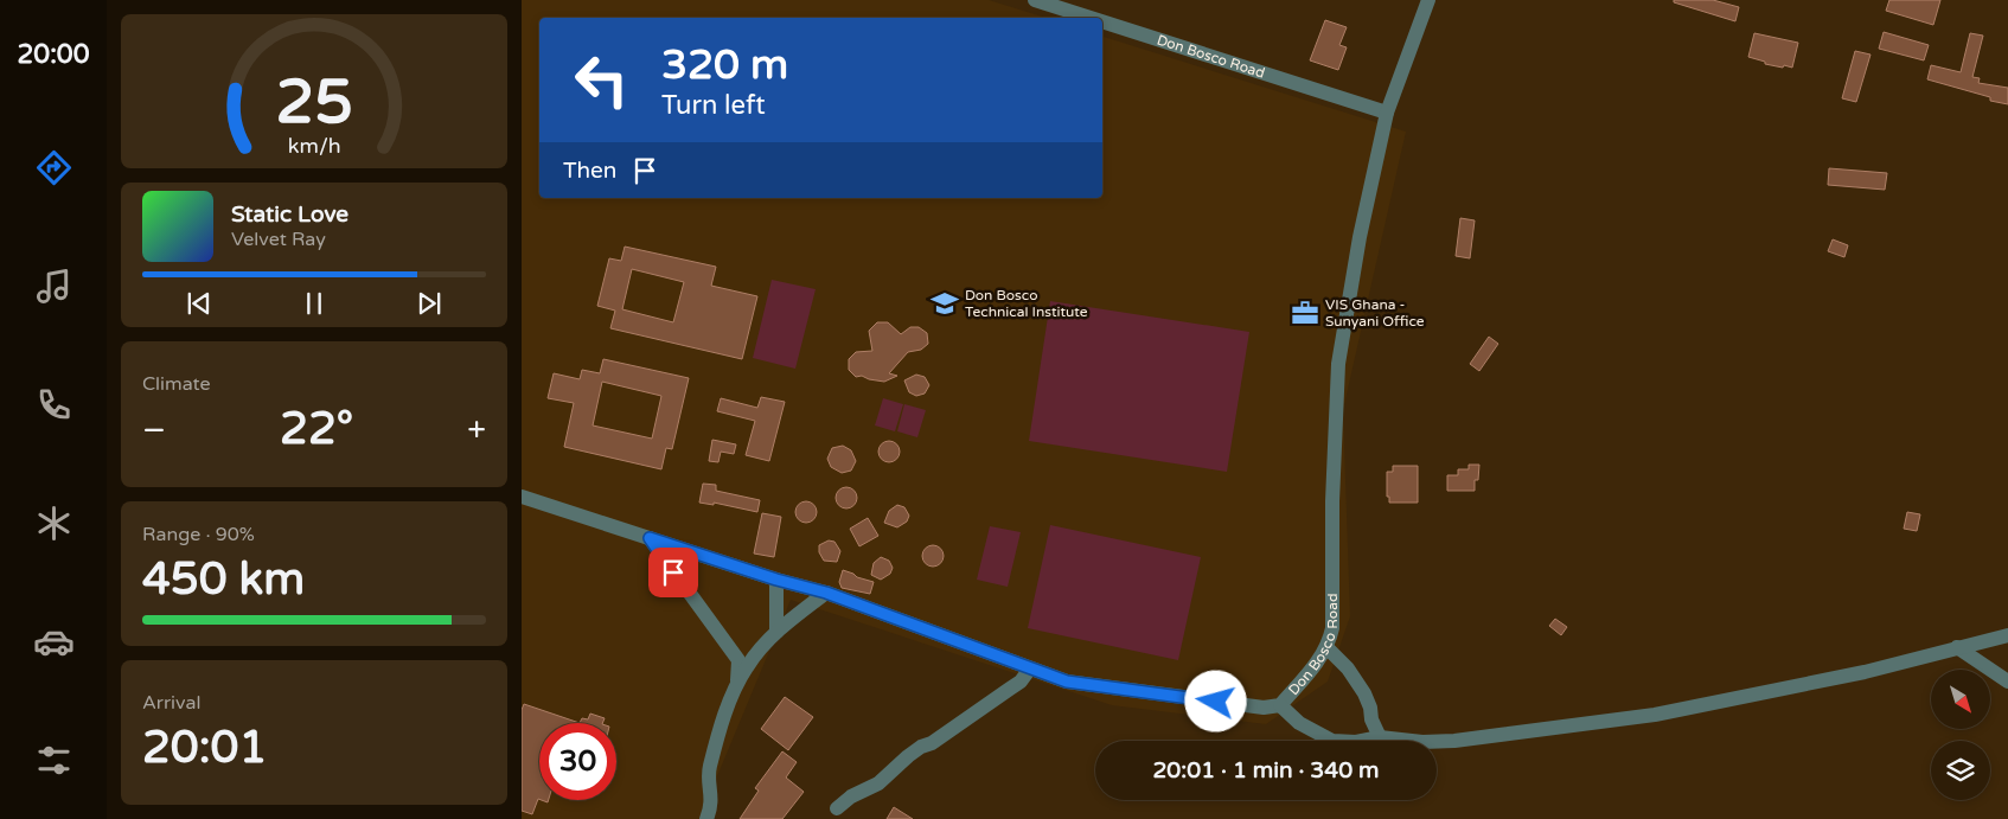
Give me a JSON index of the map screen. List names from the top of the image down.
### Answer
{
  "streets": {
    "street": ["Don Bosco Road"]
  },
  "places": {
    "school or university": ["Don Bosco Technical Institute"],
    "office": ["VIS Ghana - Sunyani Office"]
  },
  "north": "bottom right",
  "page": {
    "tabs": "20:00",
    "turn": ["320 m", "Turn left"],
    "then": "Then",
    "song": ["Static Love", "Velvet Ray"],
    "tile": [
      "Climate",
      ["Range · 90%", "450 km"],
      ["Arrival", "20:01"]
    ],
    "heat": ["−", "22°", "+"],
    "limit": "30",
    "trip": "20:01 · 1 min · 340 m",
    "gauge": ["25", "km/h"]
  }
}
